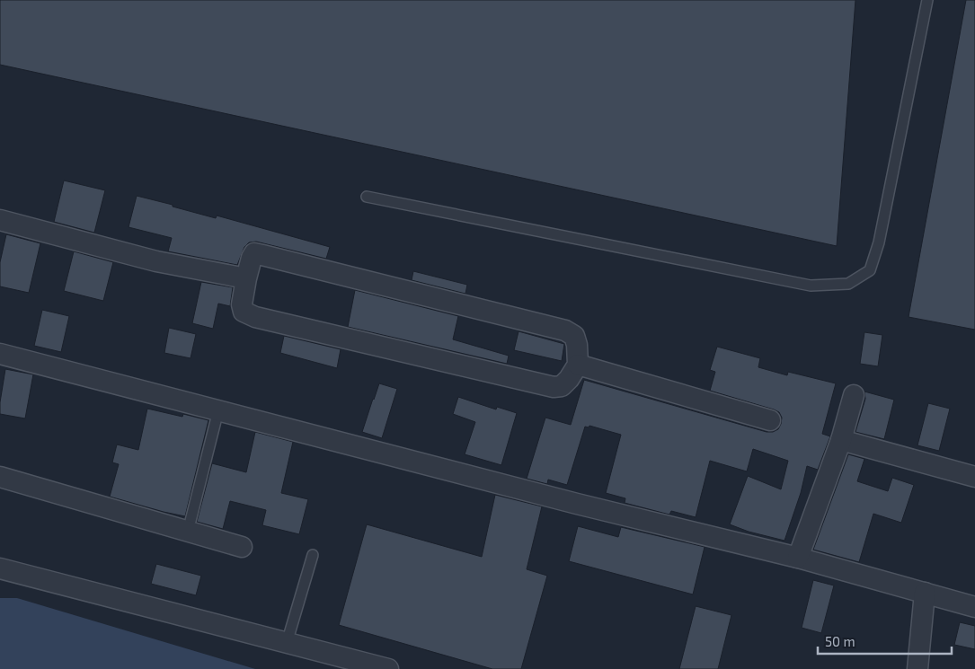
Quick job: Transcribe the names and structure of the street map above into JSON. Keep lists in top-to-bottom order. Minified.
{"scale_bar":"50 m"}
